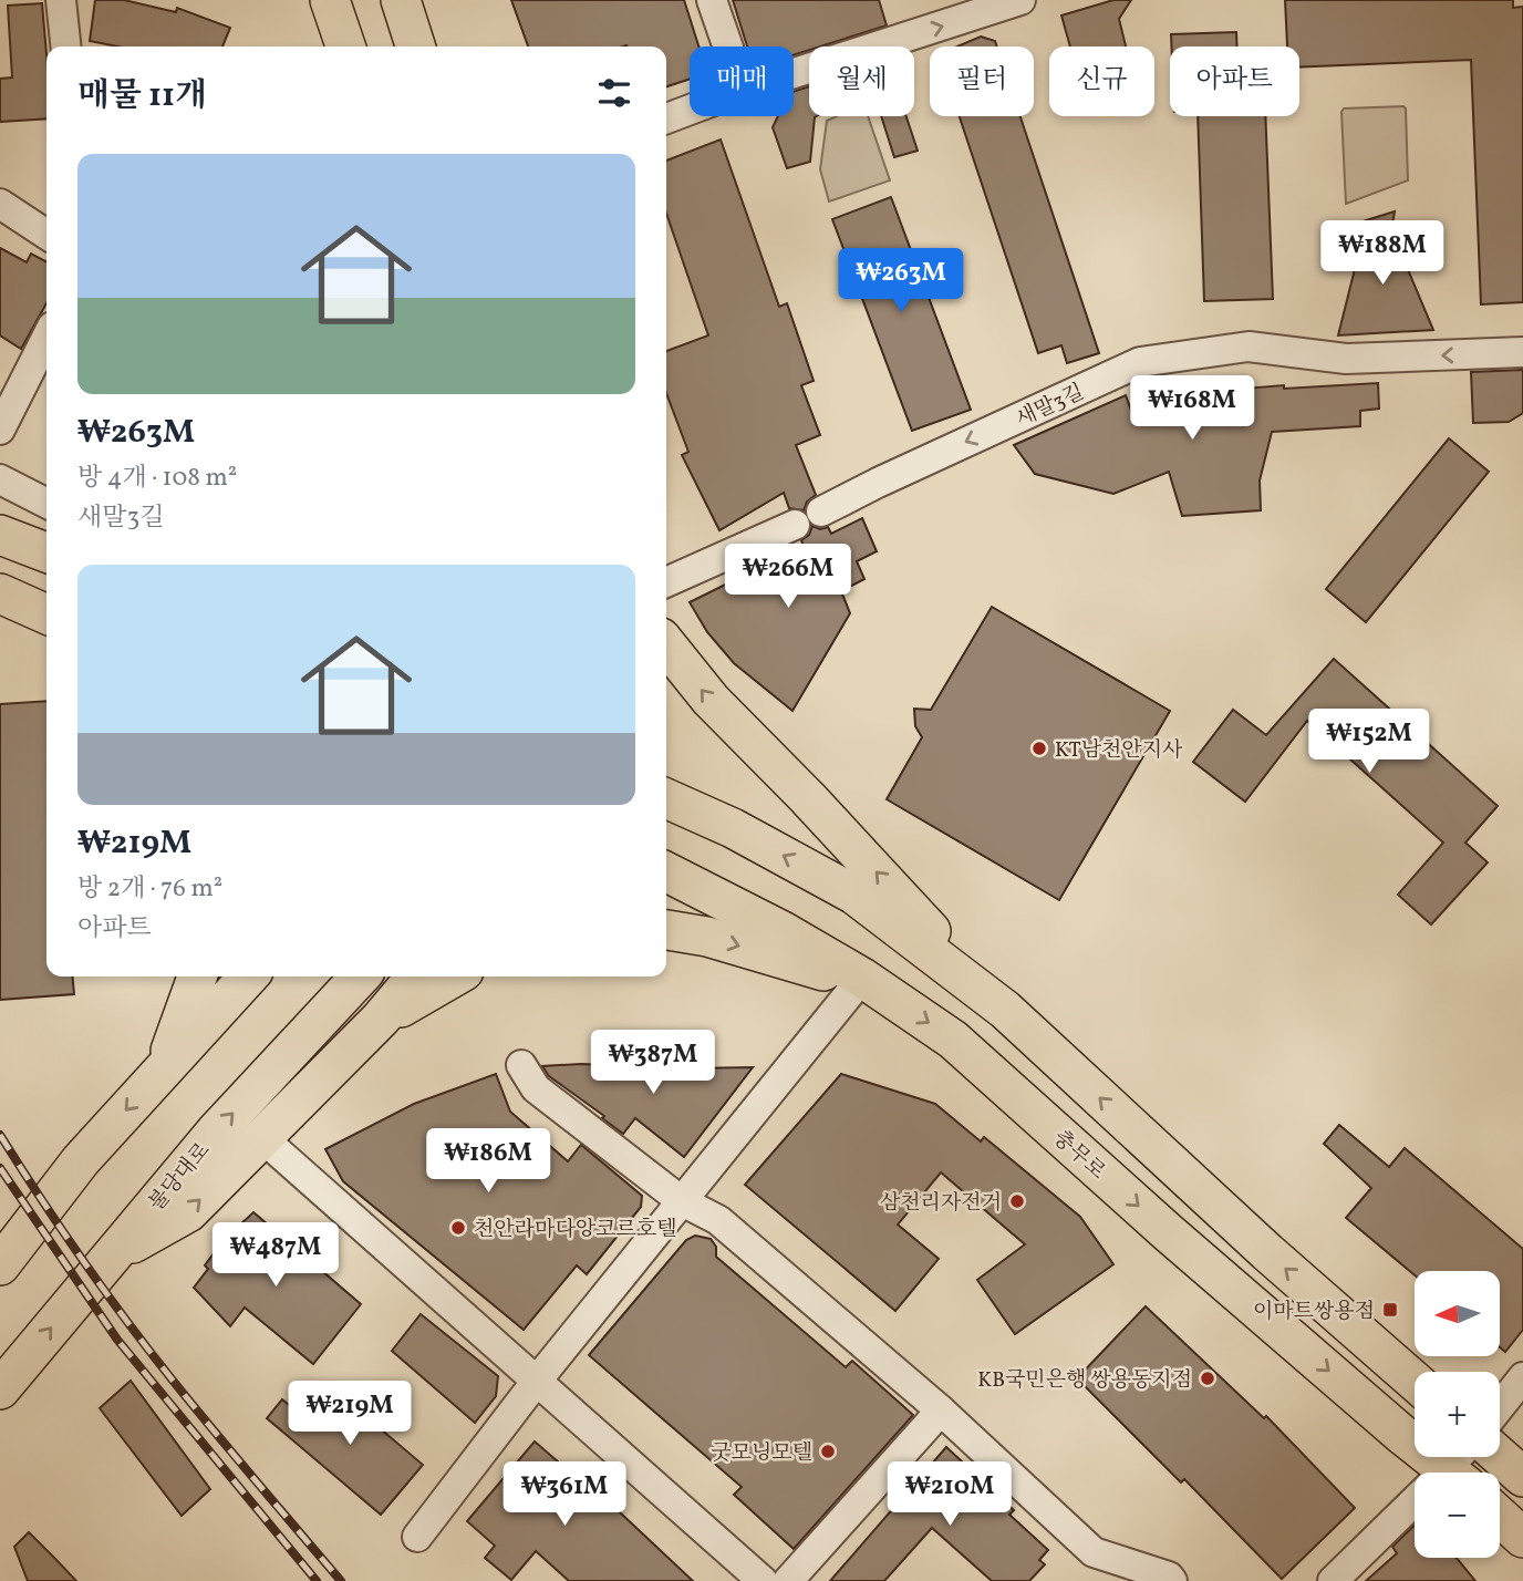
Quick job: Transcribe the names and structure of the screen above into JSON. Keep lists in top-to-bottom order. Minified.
{"streets":{"main road":["충무로","불당대로"],"street":["새말3길"]},"one_way":["새말3길"],"places":{"other":["KT남천안지사","삼천리자전거","천안라마다앙코르호텔","KB국민은행 쌍용동지점","굿모닝모텔"],"transit":["이마트쌍용점"]},"north":"left","page":{"chip":["매매","월세","필터","신규","아파트"],"heading":"매물 11개","list":[{"name":"₩263M","note":"방 4개 · 108 m² · 새말3길"},{"name":"₩219M","note":"방 2개 · 76 m² · 아파트"}],"price":["₩188M","₩263M","₩168M","₩266M","₩152M","₩387M","₩186M","₩487M","₩219M","₩361M","₩210M"],"map_buttons":["+","−"]}}
